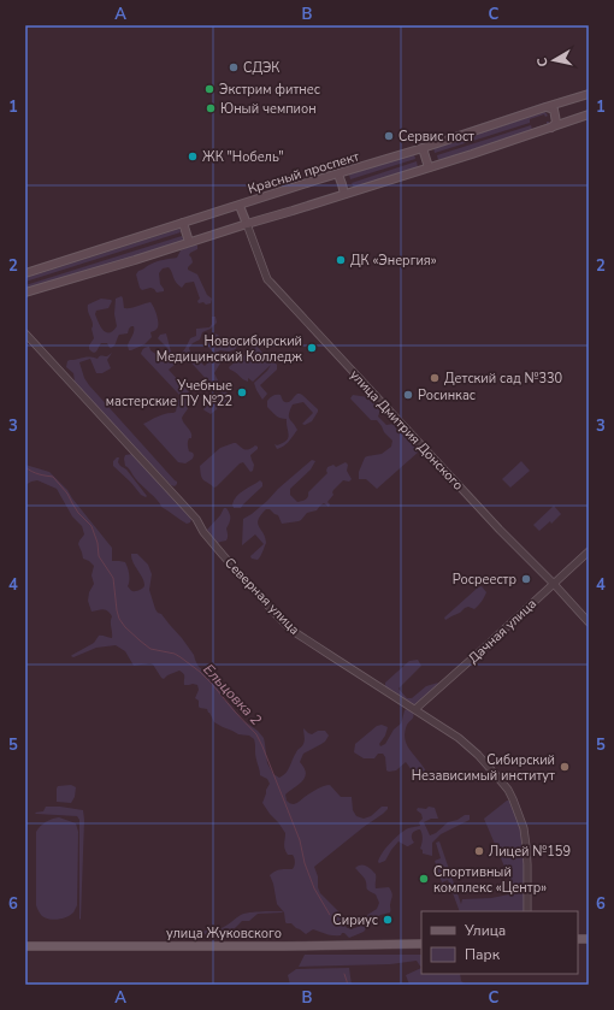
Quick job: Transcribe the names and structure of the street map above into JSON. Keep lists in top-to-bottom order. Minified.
{"streets":{"main road":["Красный проспект","улица Жуковского"],"street":["улица Дмитрия Донского","Северная улица","Дачная улица"]},"crossings":[["улица Дмитрия Донского","Дачная улица"],["Северная улица","Дачная улица"]],"water":["Ельцовка 2"],"places":["СДЭК","Экстрим фитнес","Юный чемпион","Сервис пост","ЖК \"Нобель\"","ДК «Энергия»","Новосибирский Медицинский Колледж","Детский сад №330","Учебные мастерские ПУ №22","Росинкас","Росреестр","Сибирский Независимый институт","Лицей №159","Спортивный комплекс «Центр»","Сириус"],"legend":["Улица","Парк"],"north":"left","grid":{"columns":["A","B","C"],"rows":["1","2","3","4","5","6"]}}
